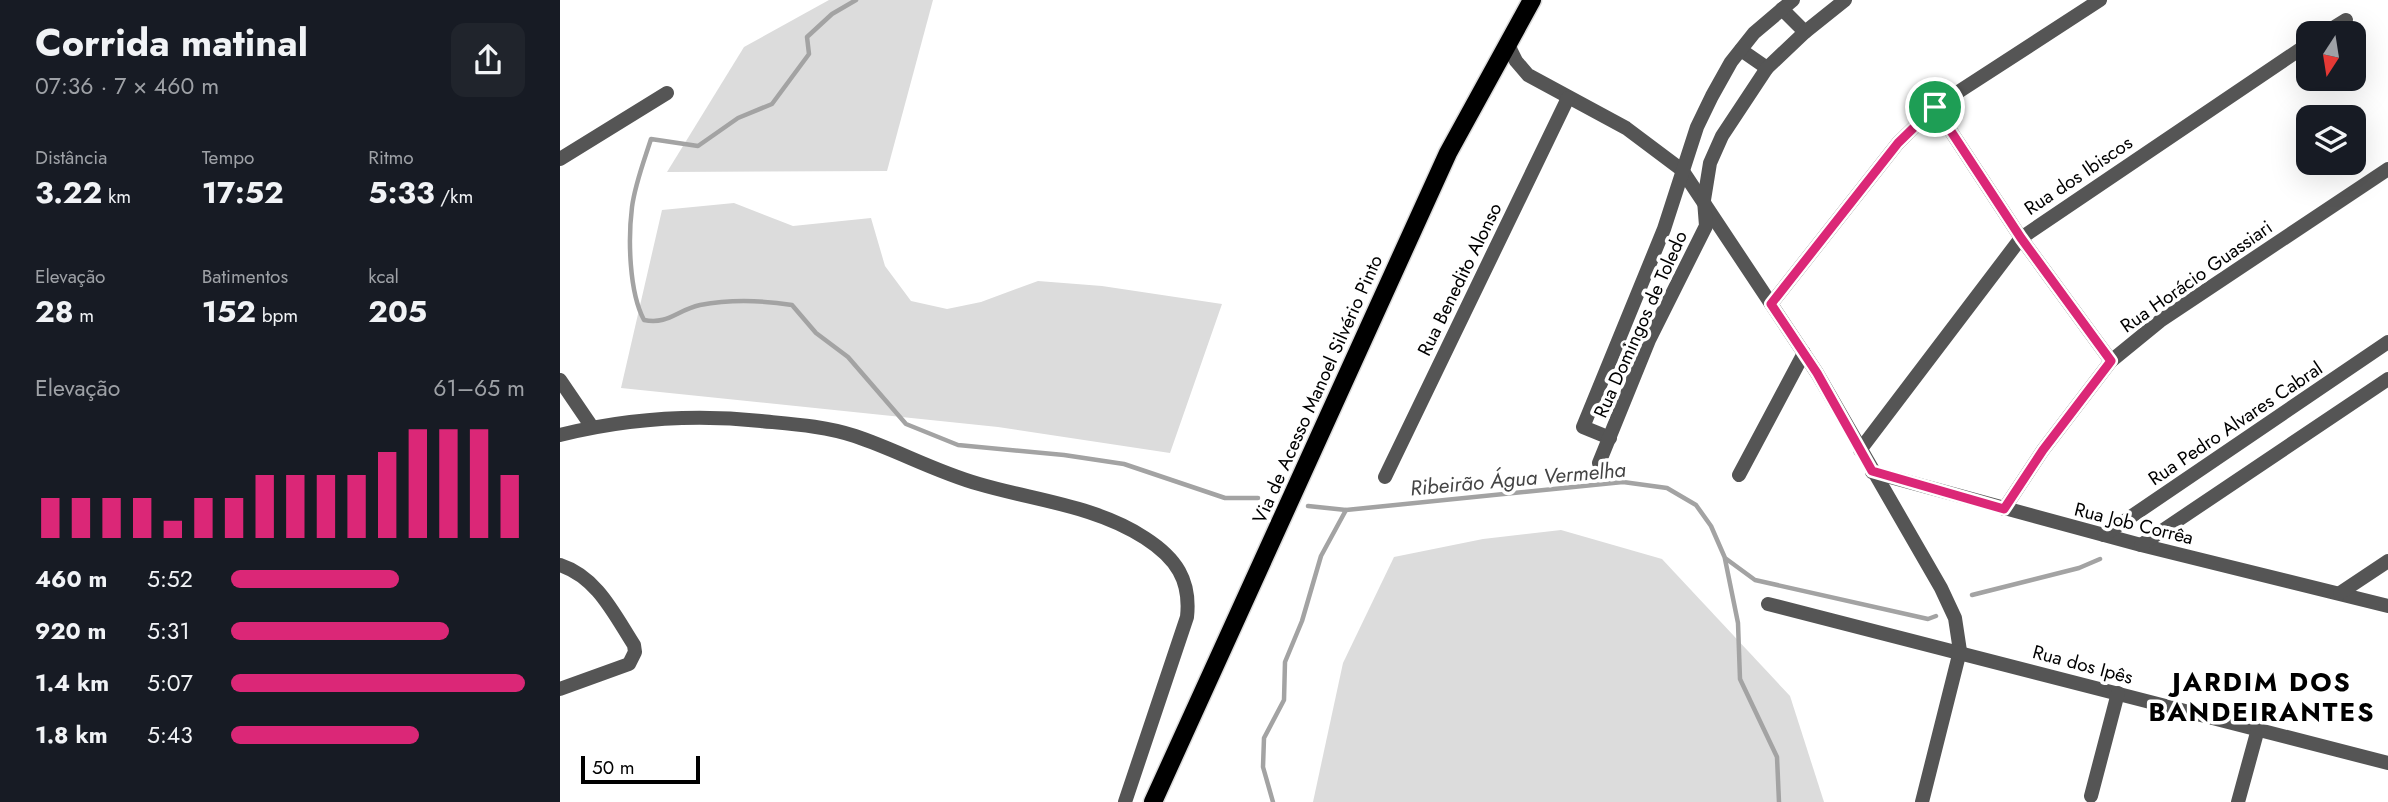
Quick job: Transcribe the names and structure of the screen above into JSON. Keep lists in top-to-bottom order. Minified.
{"streets":{"main road":["Via de Acesso Manoel Silvério Pinto"],"street":["Rua dos Ibiscos","Rua Horácio Guassiari","Rua Benedito Alonso","Rua Domingos de Toledo","Rua Pedro Alvares Cabral","Rua Job Corrêa","Rua dos Ipês"]},"crossings":[["Rua Horácio Guassiari","Rua Job Corrêa"],["Rua Pedro Alvares Cabral","Rua Job Corrêa"]],"districts":["JARDIM DOS BANDEIRANTES"],"water":["Ribeirão Água Vermelha"],"scale_bar":"50 m","north":"bottom","page":{"heading":["Corrida matinal","07:36 · 7 × 460 m"],"stats":[["Distância","3.22 km"],["Tempo","17:52"],["Ritmo","5:33 /km"],["Elevação","28 m"],["Batimentos","152 bpm"],["kcal","205"]],"chart":["Elevação","61–65 m"],"list":[{"name":"460 m","note":"5:52"},{"name":"920 m","note":"5:31"},{"name":"1.4 km","note":"5:07"},{"name":"1.8 km","note":"5:43"}],"scale":"50 m"}}
